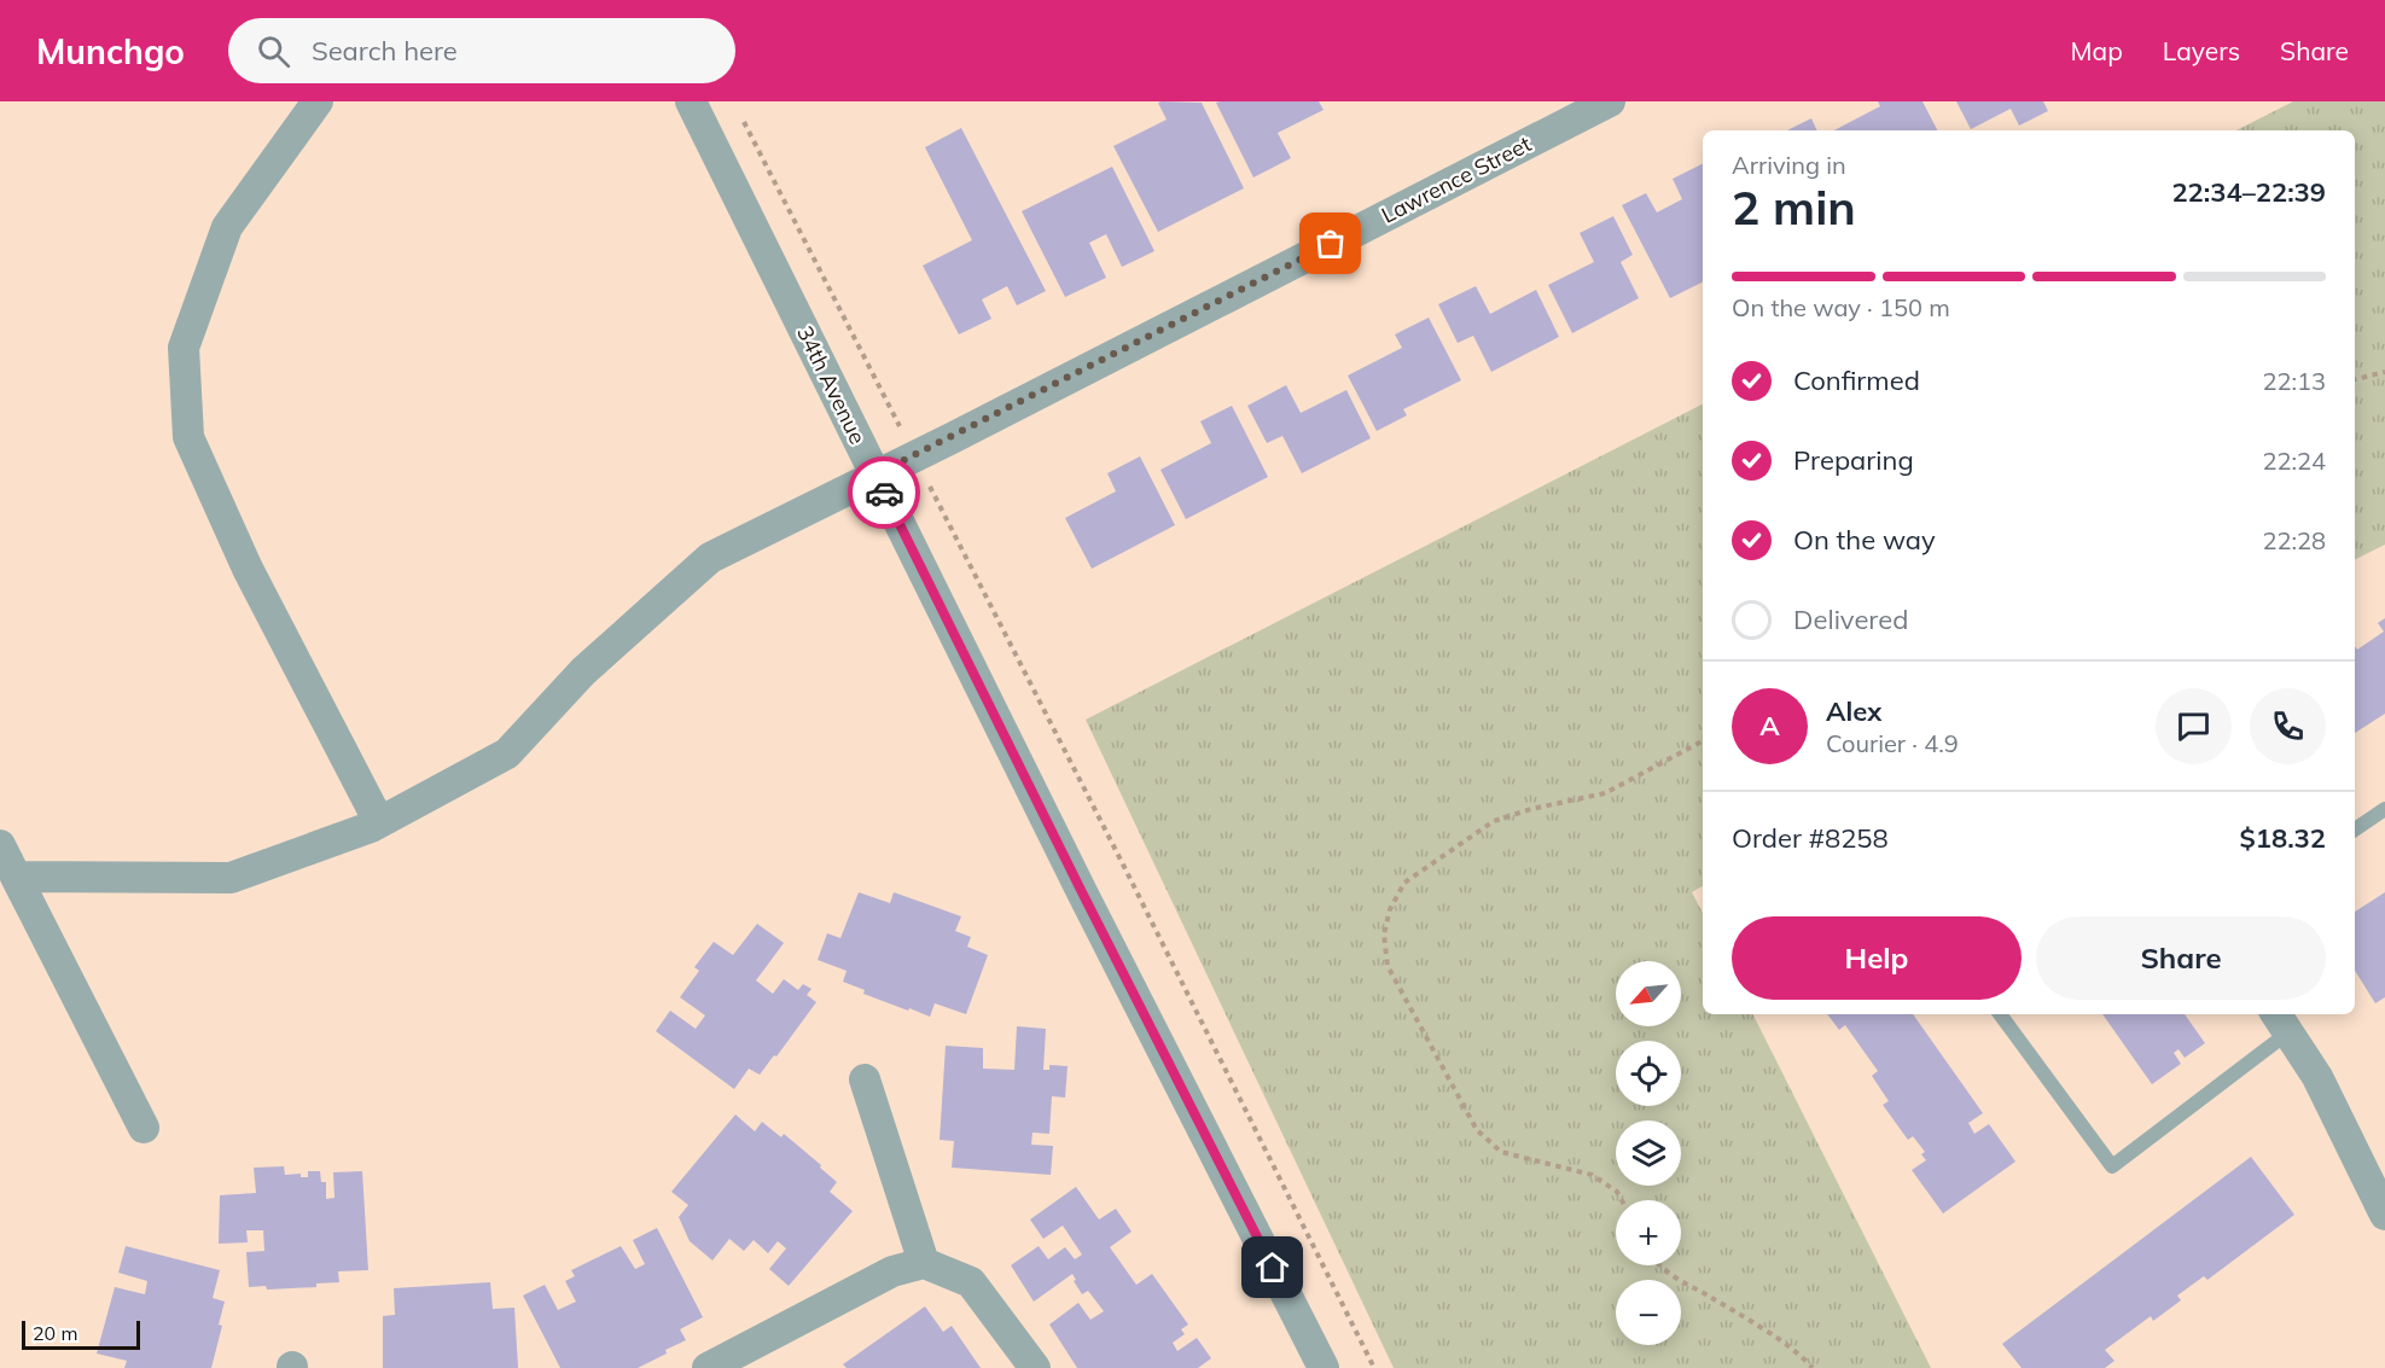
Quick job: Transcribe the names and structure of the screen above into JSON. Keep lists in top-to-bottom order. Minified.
{"streets":{"street":["Lawrence Street","34th Avenue"]},"crossings":[["Lawrence Street","34th Avenue"]],"scale_bar":"20 m","north":"bottom left","page":{"header":"Munchgo","search":"Search here","nav":["Map","Layers","Share"],"heading":["2 min","Arriving in","22:34–22:39"],"panel":["Alex","Courier · 4.9","Order #8258","$18.32"],"bar":"On the way · 150 m","list":[["Confirmed","22:13"],["Preparing","22:24"],["On the way","22:28"],"Delivered"],"round":"A","buttons":["Help","Share"],"map_buttons":["+","−"],"scale":"20 m"}}
